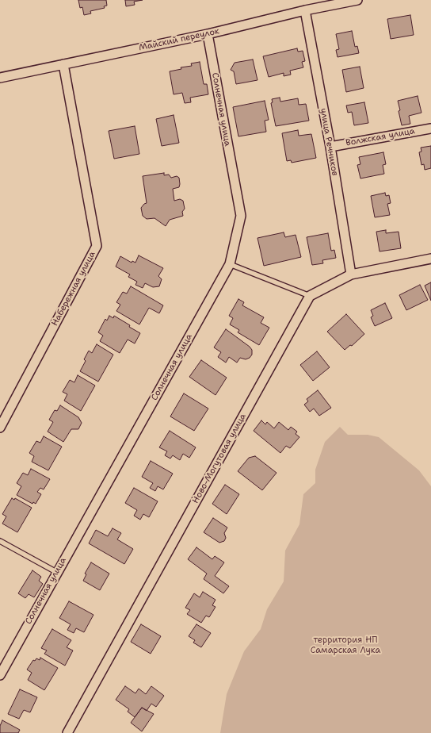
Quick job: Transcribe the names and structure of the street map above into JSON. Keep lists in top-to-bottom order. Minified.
{"streets":{"street":["Майский переулок","Солнечная улица","Волжская улица","улица Речников","Набережная улица","Ново-Могутовая улица"]},"crossings":[["Майский переулок","Солнечная улица"],["Майский переулок","улица Речников"],["Майский переулок","Набережная улица"],["Волжская улица","улица Речников"]],"parks":["территория НП Самарская Лука"]}
